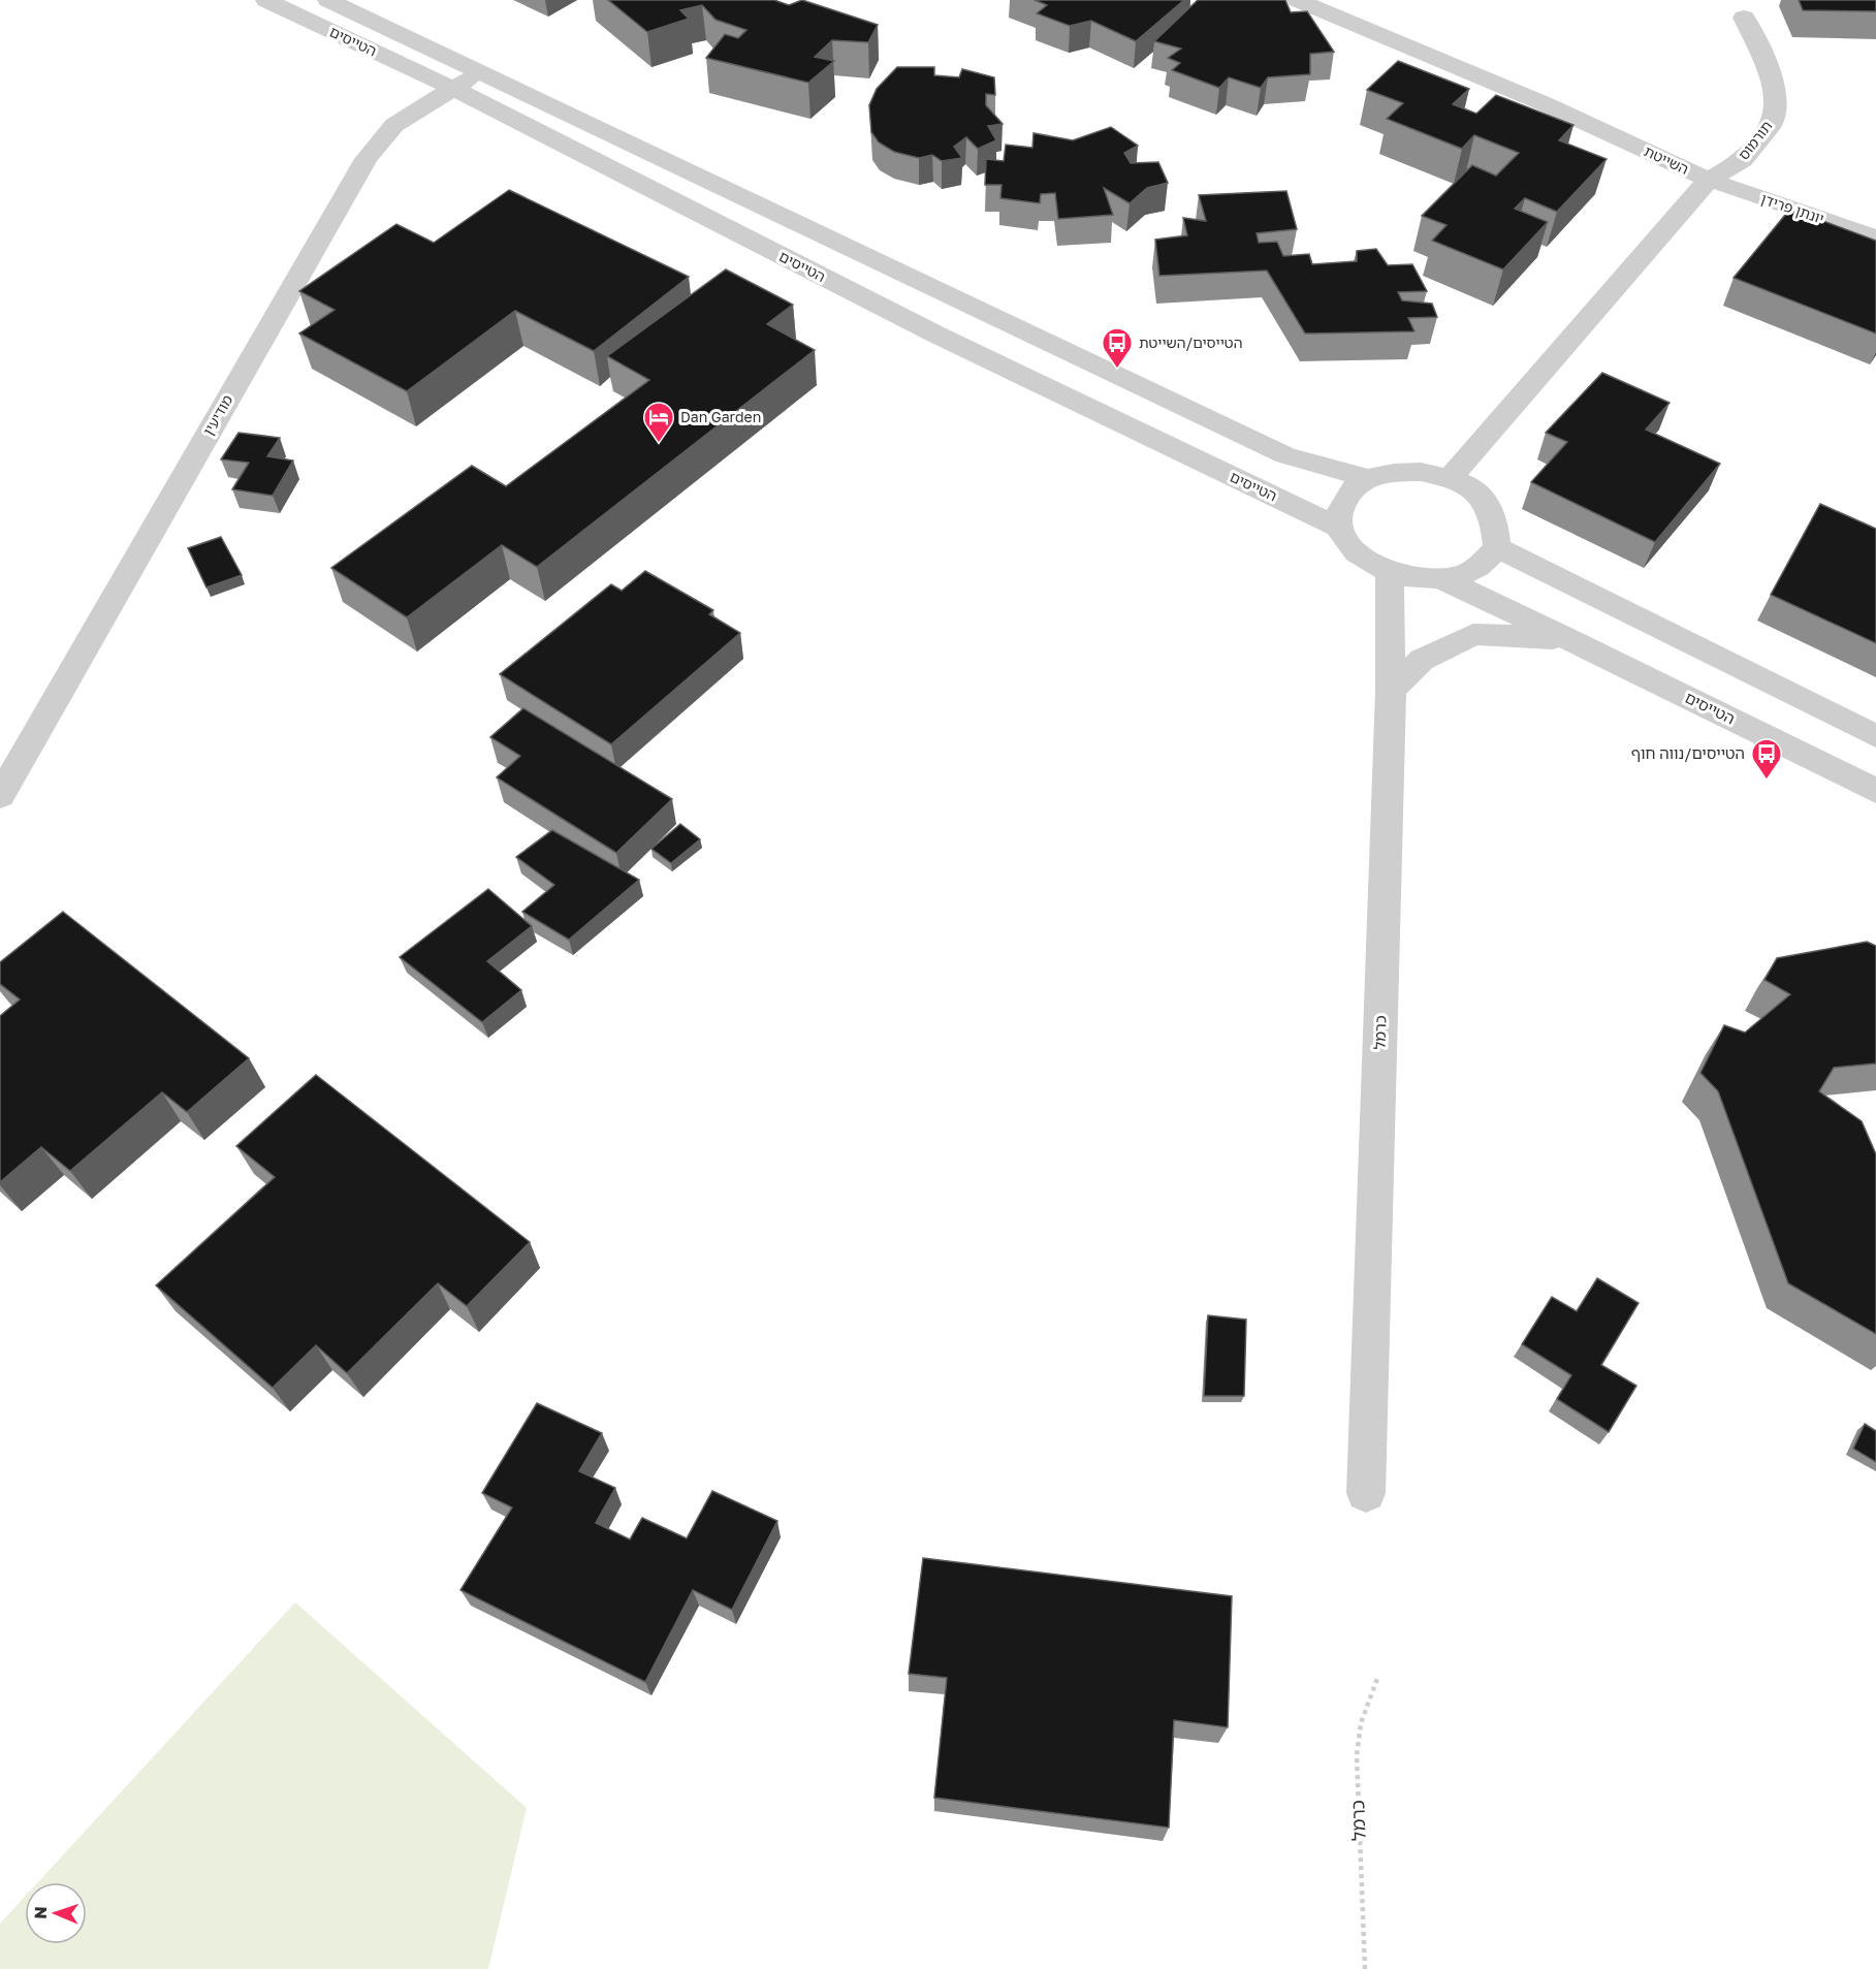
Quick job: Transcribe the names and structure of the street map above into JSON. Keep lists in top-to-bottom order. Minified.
{"streets":{"street":["הטייסים","תורמוס","השייטת","יונתן פרידן","מודיעין","כרמל"]},"crossings":[["הטייסים","השייטת"],["הטייסים","מודיעין"],["הטייסים","כרמל"],["תורמוס","השייטת"],["תורמוס","יונתן פרידן"],["השייטת","יונתן פרידן"],["השייטת","כרמל"]],"places":{"bus stop":["הטייסים/השייטת","הטייסים/נווה חוף"],"hotel":["Dan Garden"]},"north":"left"}
